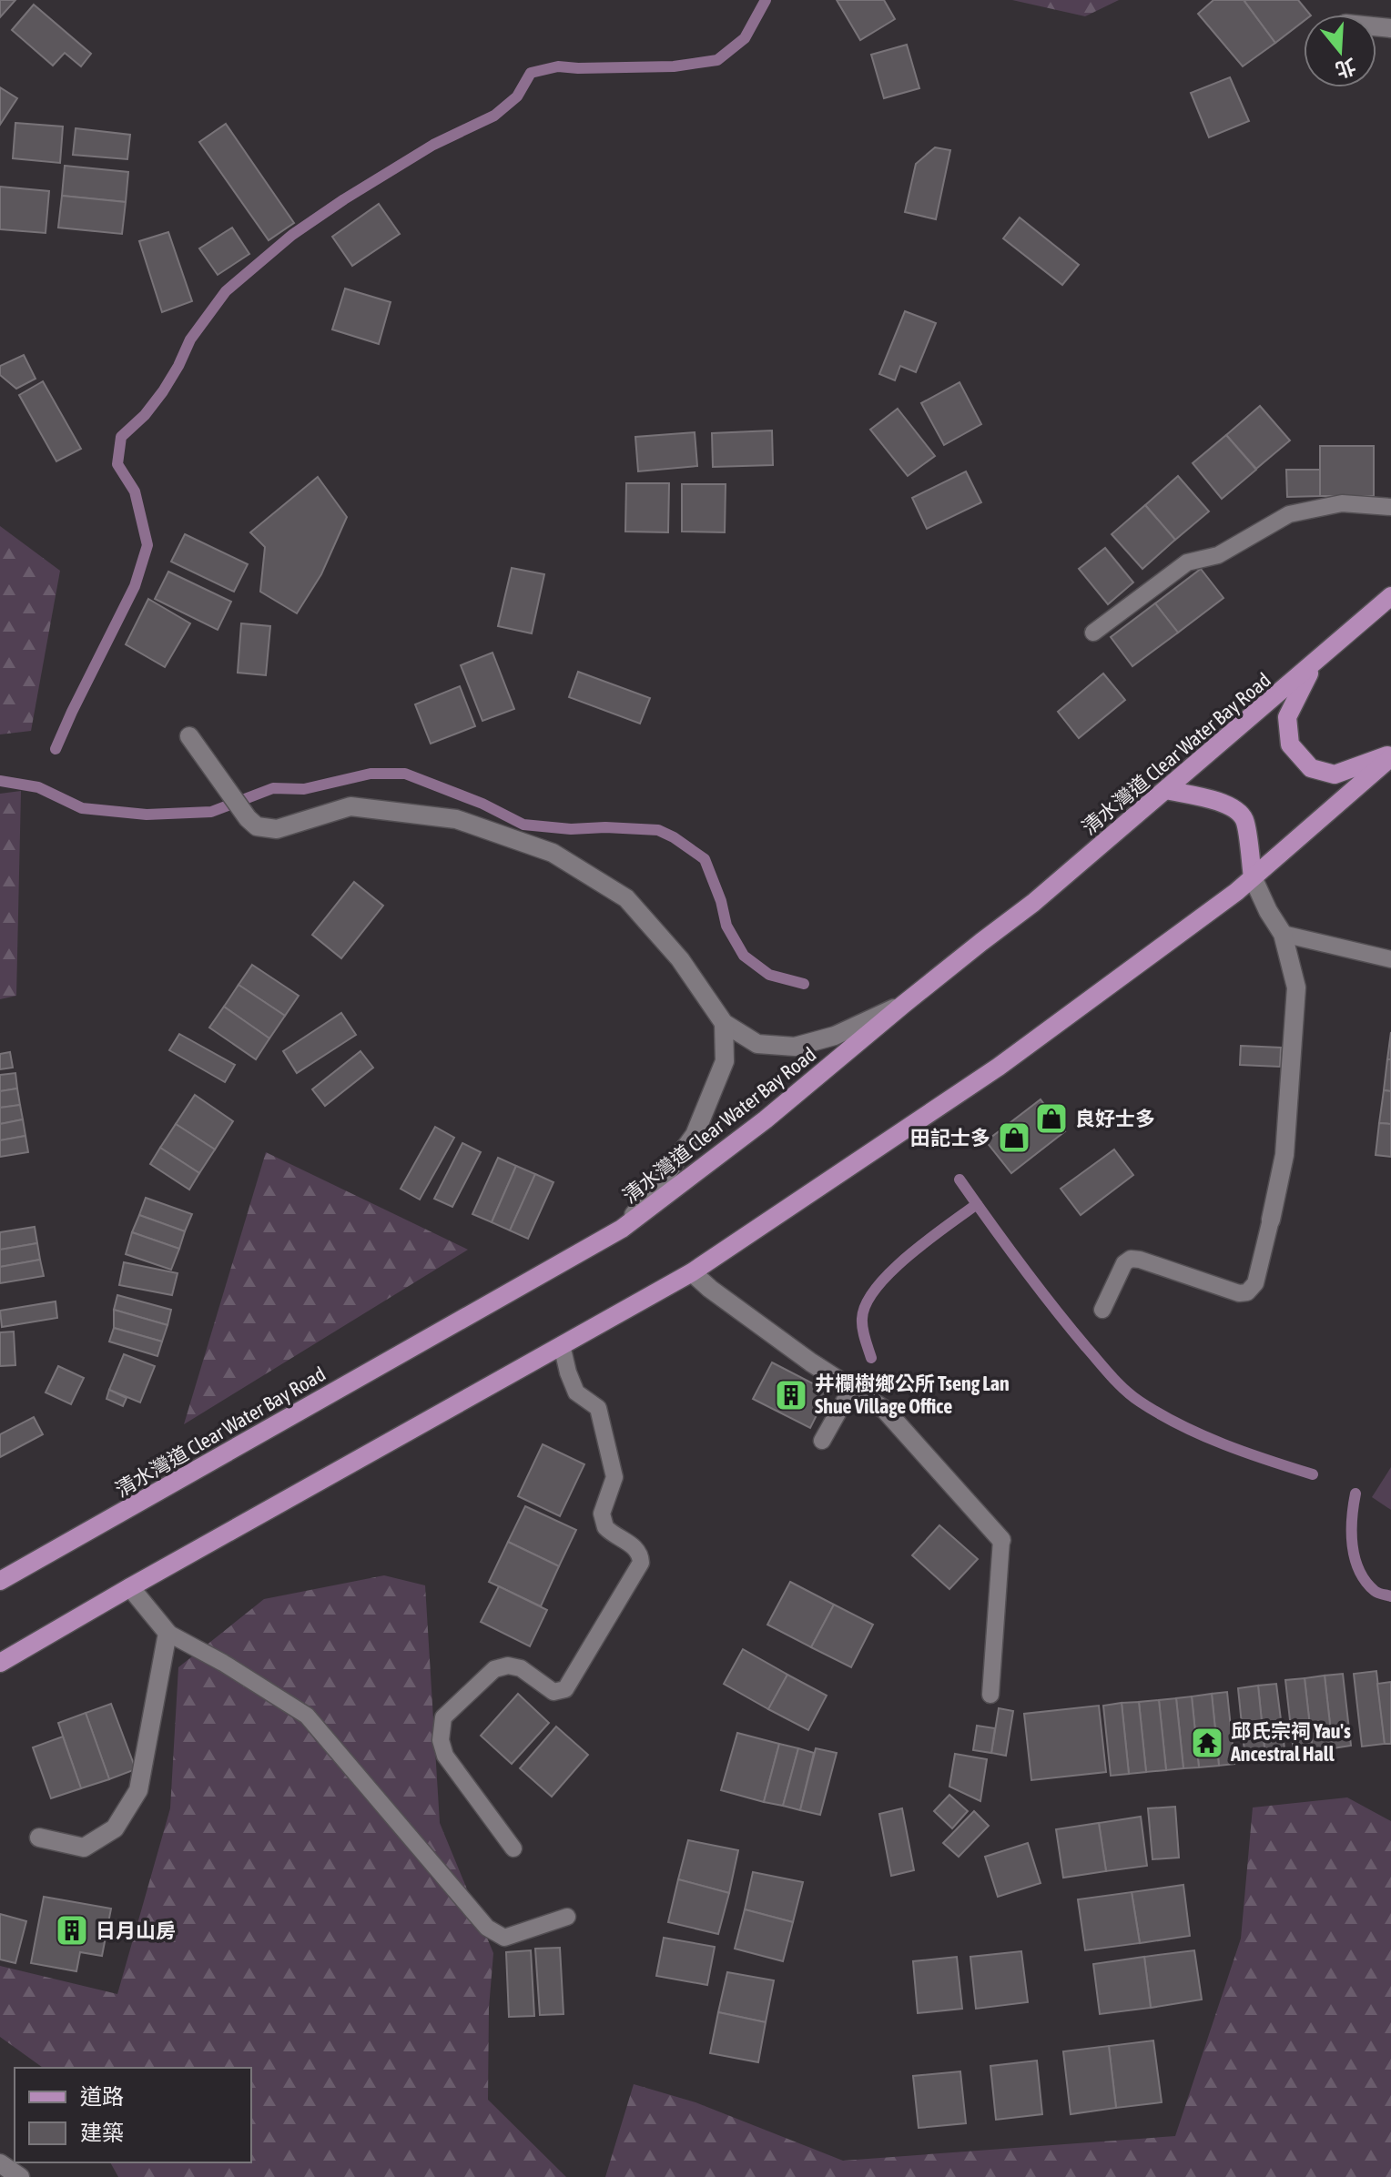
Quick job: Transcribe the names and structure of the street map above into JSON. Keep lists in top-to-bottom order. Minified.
{"streets":{"main road":["清水灣道 Clear Water Bay Road"]},"places":{"shop":["良好士多","田記士多"],"building":["井欄樹鄉公所 Tseng Lan Shue Village Office","日月山房"],"temple":["邱氏宗祠 Yau's Ancestral Hall"]},"legend":["道路","建築"],"north":"bottom"}
